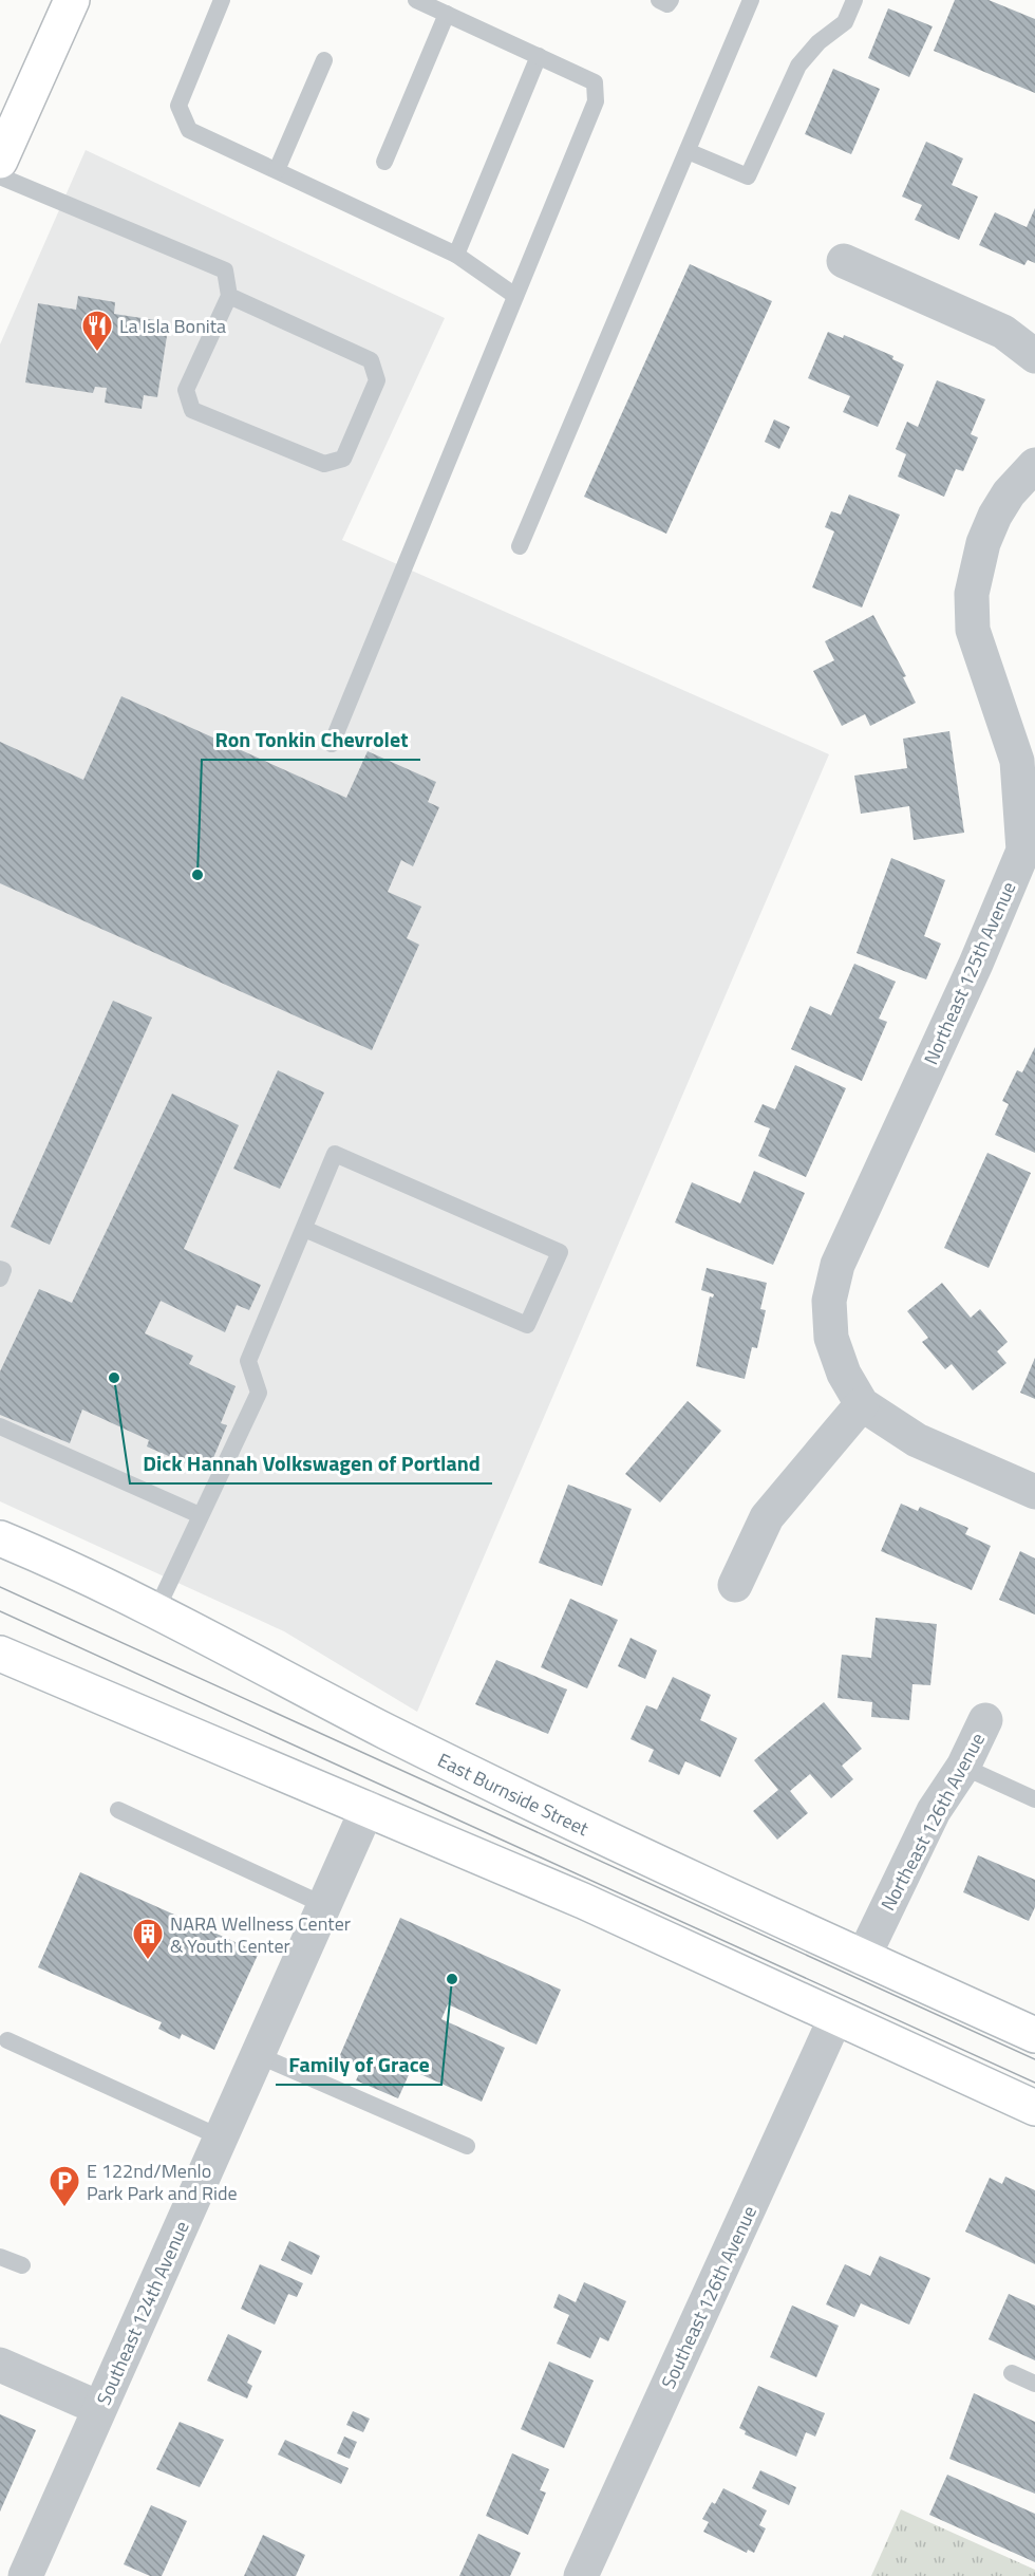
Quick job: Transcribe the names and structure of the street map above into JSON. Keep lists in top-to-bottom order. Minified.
{"streets":{"street":["Northeast 125th Avenue","East Burnside Street","Northeast 126th Avenue","Southeast 126th Avenue","Southeast 124th Avenue"]},"crossings":[["East Burnside Street","Northeast 126th Avenue"]],"places":{"restaurant":["La Isla Bonita"],"other":["Ron Tonkin Chevrolet","Dick Hannah Volkswagen of Portland","Family of Grace"],"building":["NARA Wellness Center & Youth Center"],"parking":["E 122nd/Menlo Park Park and Ride"]}}
